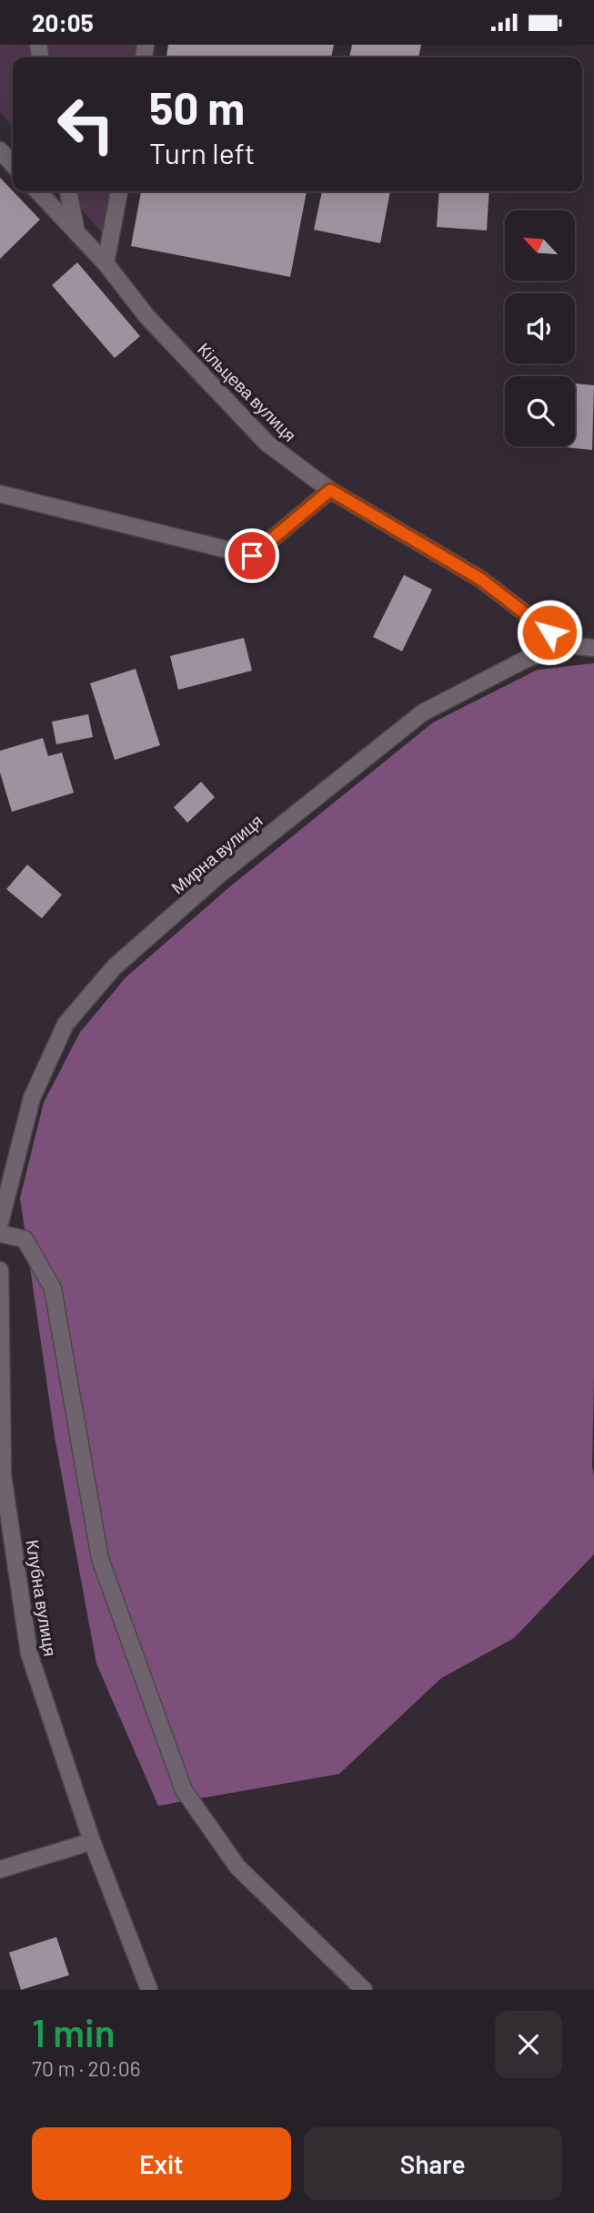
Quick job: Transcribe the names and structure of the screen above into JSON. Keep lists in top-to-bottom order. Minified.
{"streets":{"street":["Кільцева вулиця","Мирна вулиця","Клубна вулиця"]},"crossings":[["Кільцева вулиця","Мирна вулиця"]],"north":"top left","page":{"status":"20:05","turn":["50 m","Turn left"],"heading":["1 min","70 m · 20:06"],"buttons":["Exit","Share"]}}
